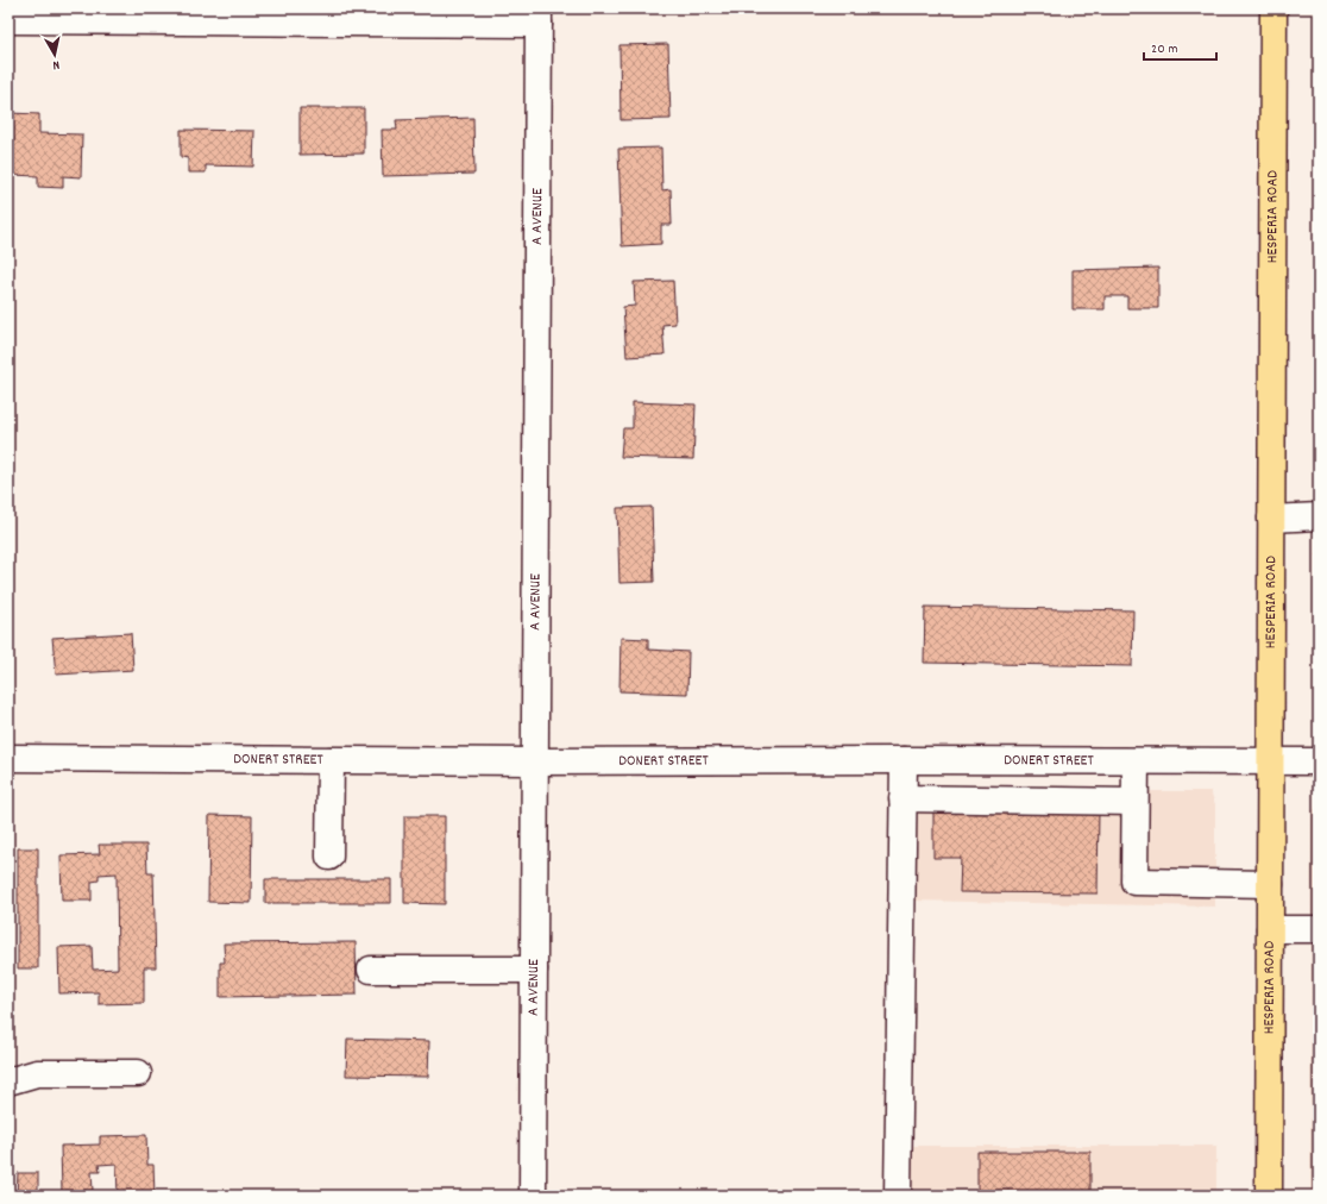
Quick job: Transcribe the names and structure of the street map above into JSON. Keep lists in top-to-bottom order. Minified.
{"streets":{"main road":["HESPERIA ROAD"],"street":["A AVENUE","DONERT STREET"]},"crossings":[["A AVENUE","DONERT STREET"],["HESPERIA ROAD","DONERT STREET"]],"scale_bar":"20 m","north":"bottom"}
